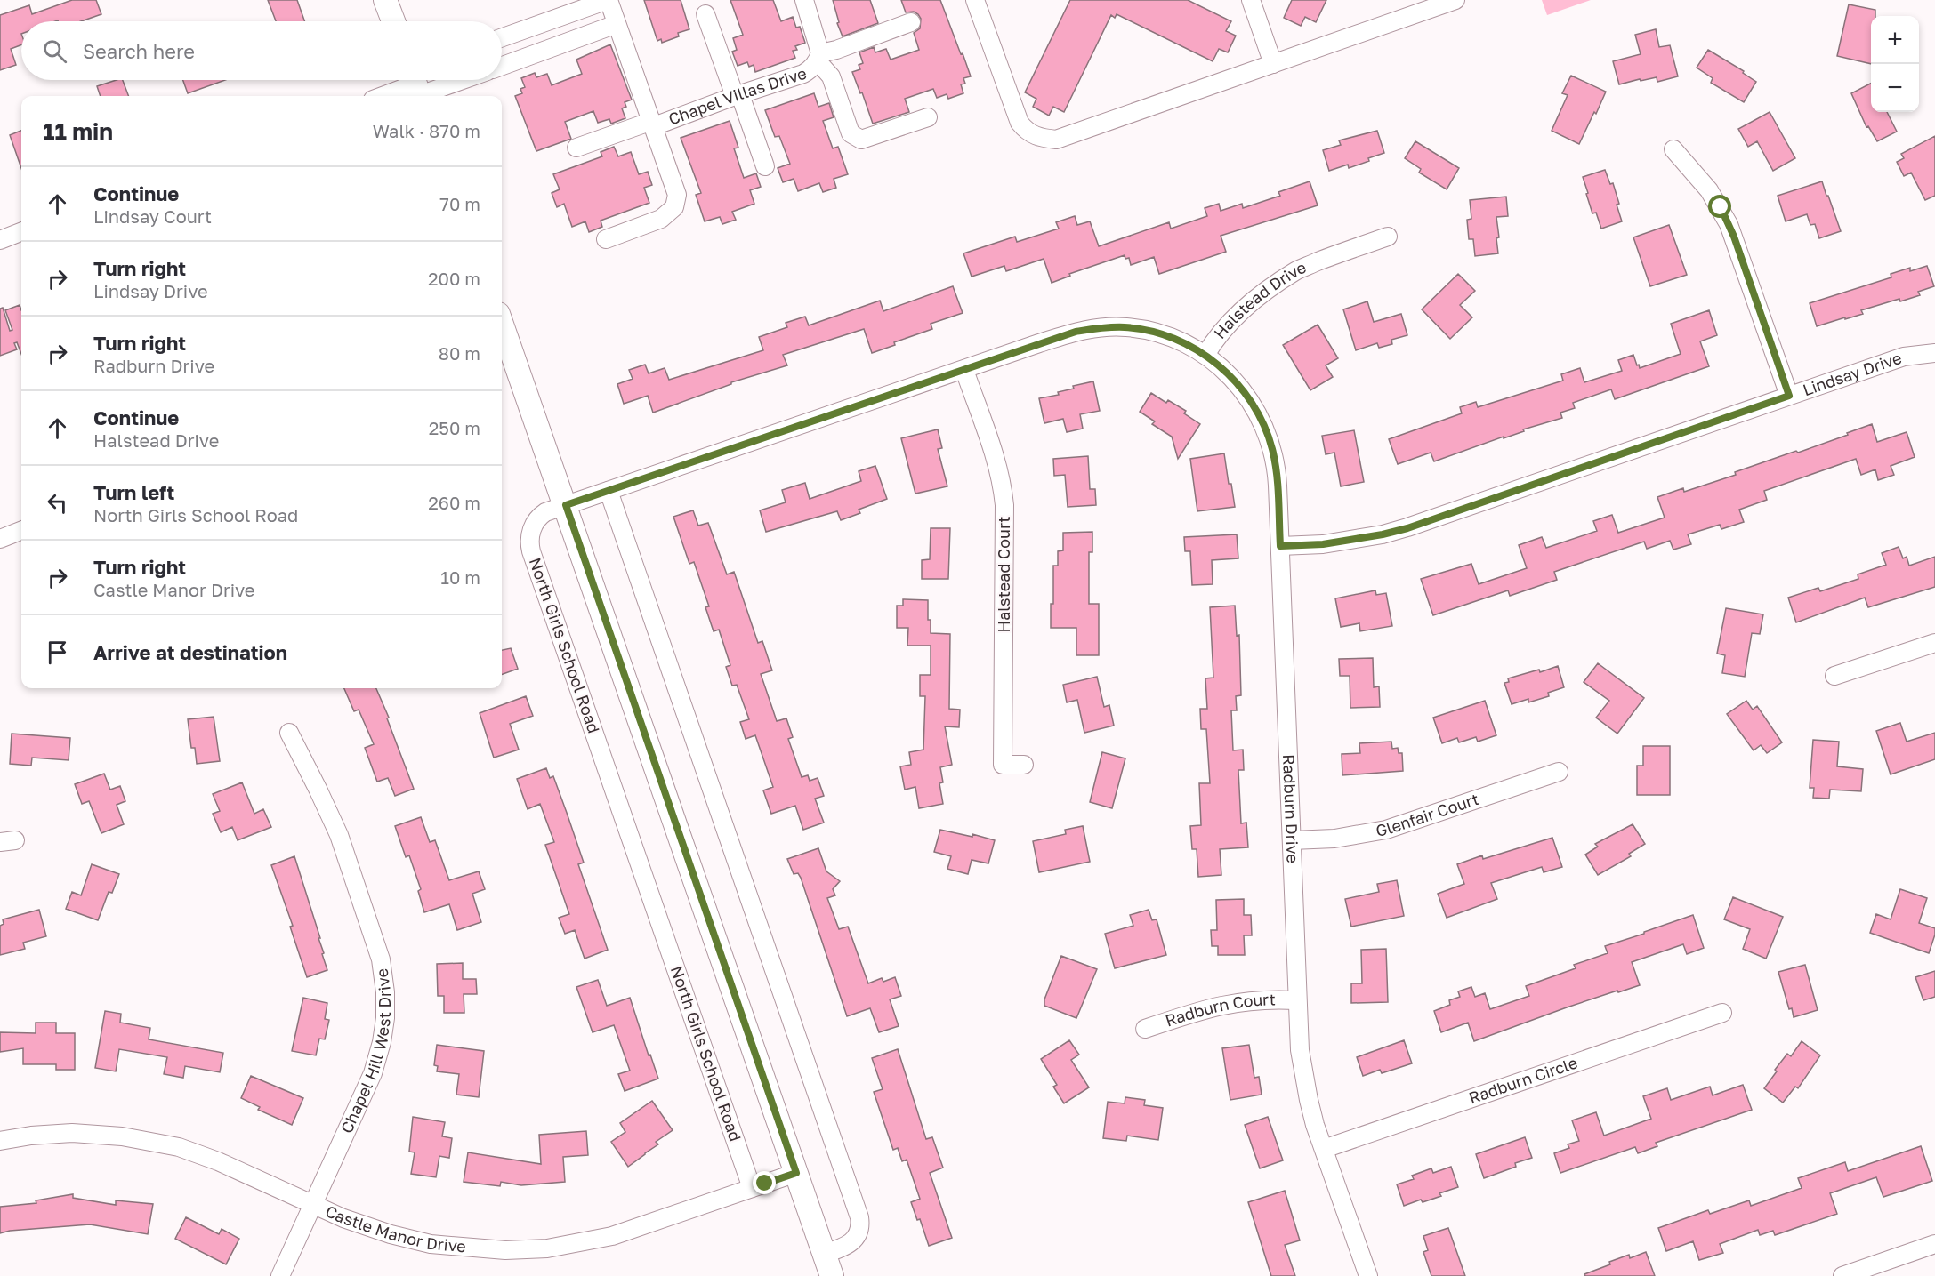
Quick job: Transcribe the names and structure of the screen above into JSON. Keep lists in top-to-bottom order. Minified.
{"streets":{"street":["Chapel Villas Drive","Halstead Drive","Lindsay Drive","Halstead Court","North Girls School Road","Radburn Drive","Glenfair Court","Radburn Court","Chapel Hill West Drive","Radburn Circle","Castle Manor Drive"]},"crossings":[["Halstead Drive","Halstead Court"],["Halstead Drive","North Girls School Road"],["Halstead Drive","Radburn Drive"],["Lindsay Drive","Radburn Drive"],["North Girls School Road","Castle Manor Drive"],["Radburn Drive","Glenfair Court"],["Radburn Drive","Radburn Court"],["Radburn Drive","Radburn Circle"],["Chapel Hill West Drive","Castle Manor Drive"]],"page":{"map_buttons":["+","−"],"search":"Search here","heading":["11 min","Walk · 870 m"],"list":[["Continue","Lindsay Court","70 m"],["Turn right","Lindsay Drive","200 m"],["Turn right","Radburn Drive","80 m"],["Continue","Halstead Drive","250 m"],["Turn left","North Girls School Road","260 m"],["Turn right","Castle Manor Drive","10 m"],"Arrive at destination"]}}
